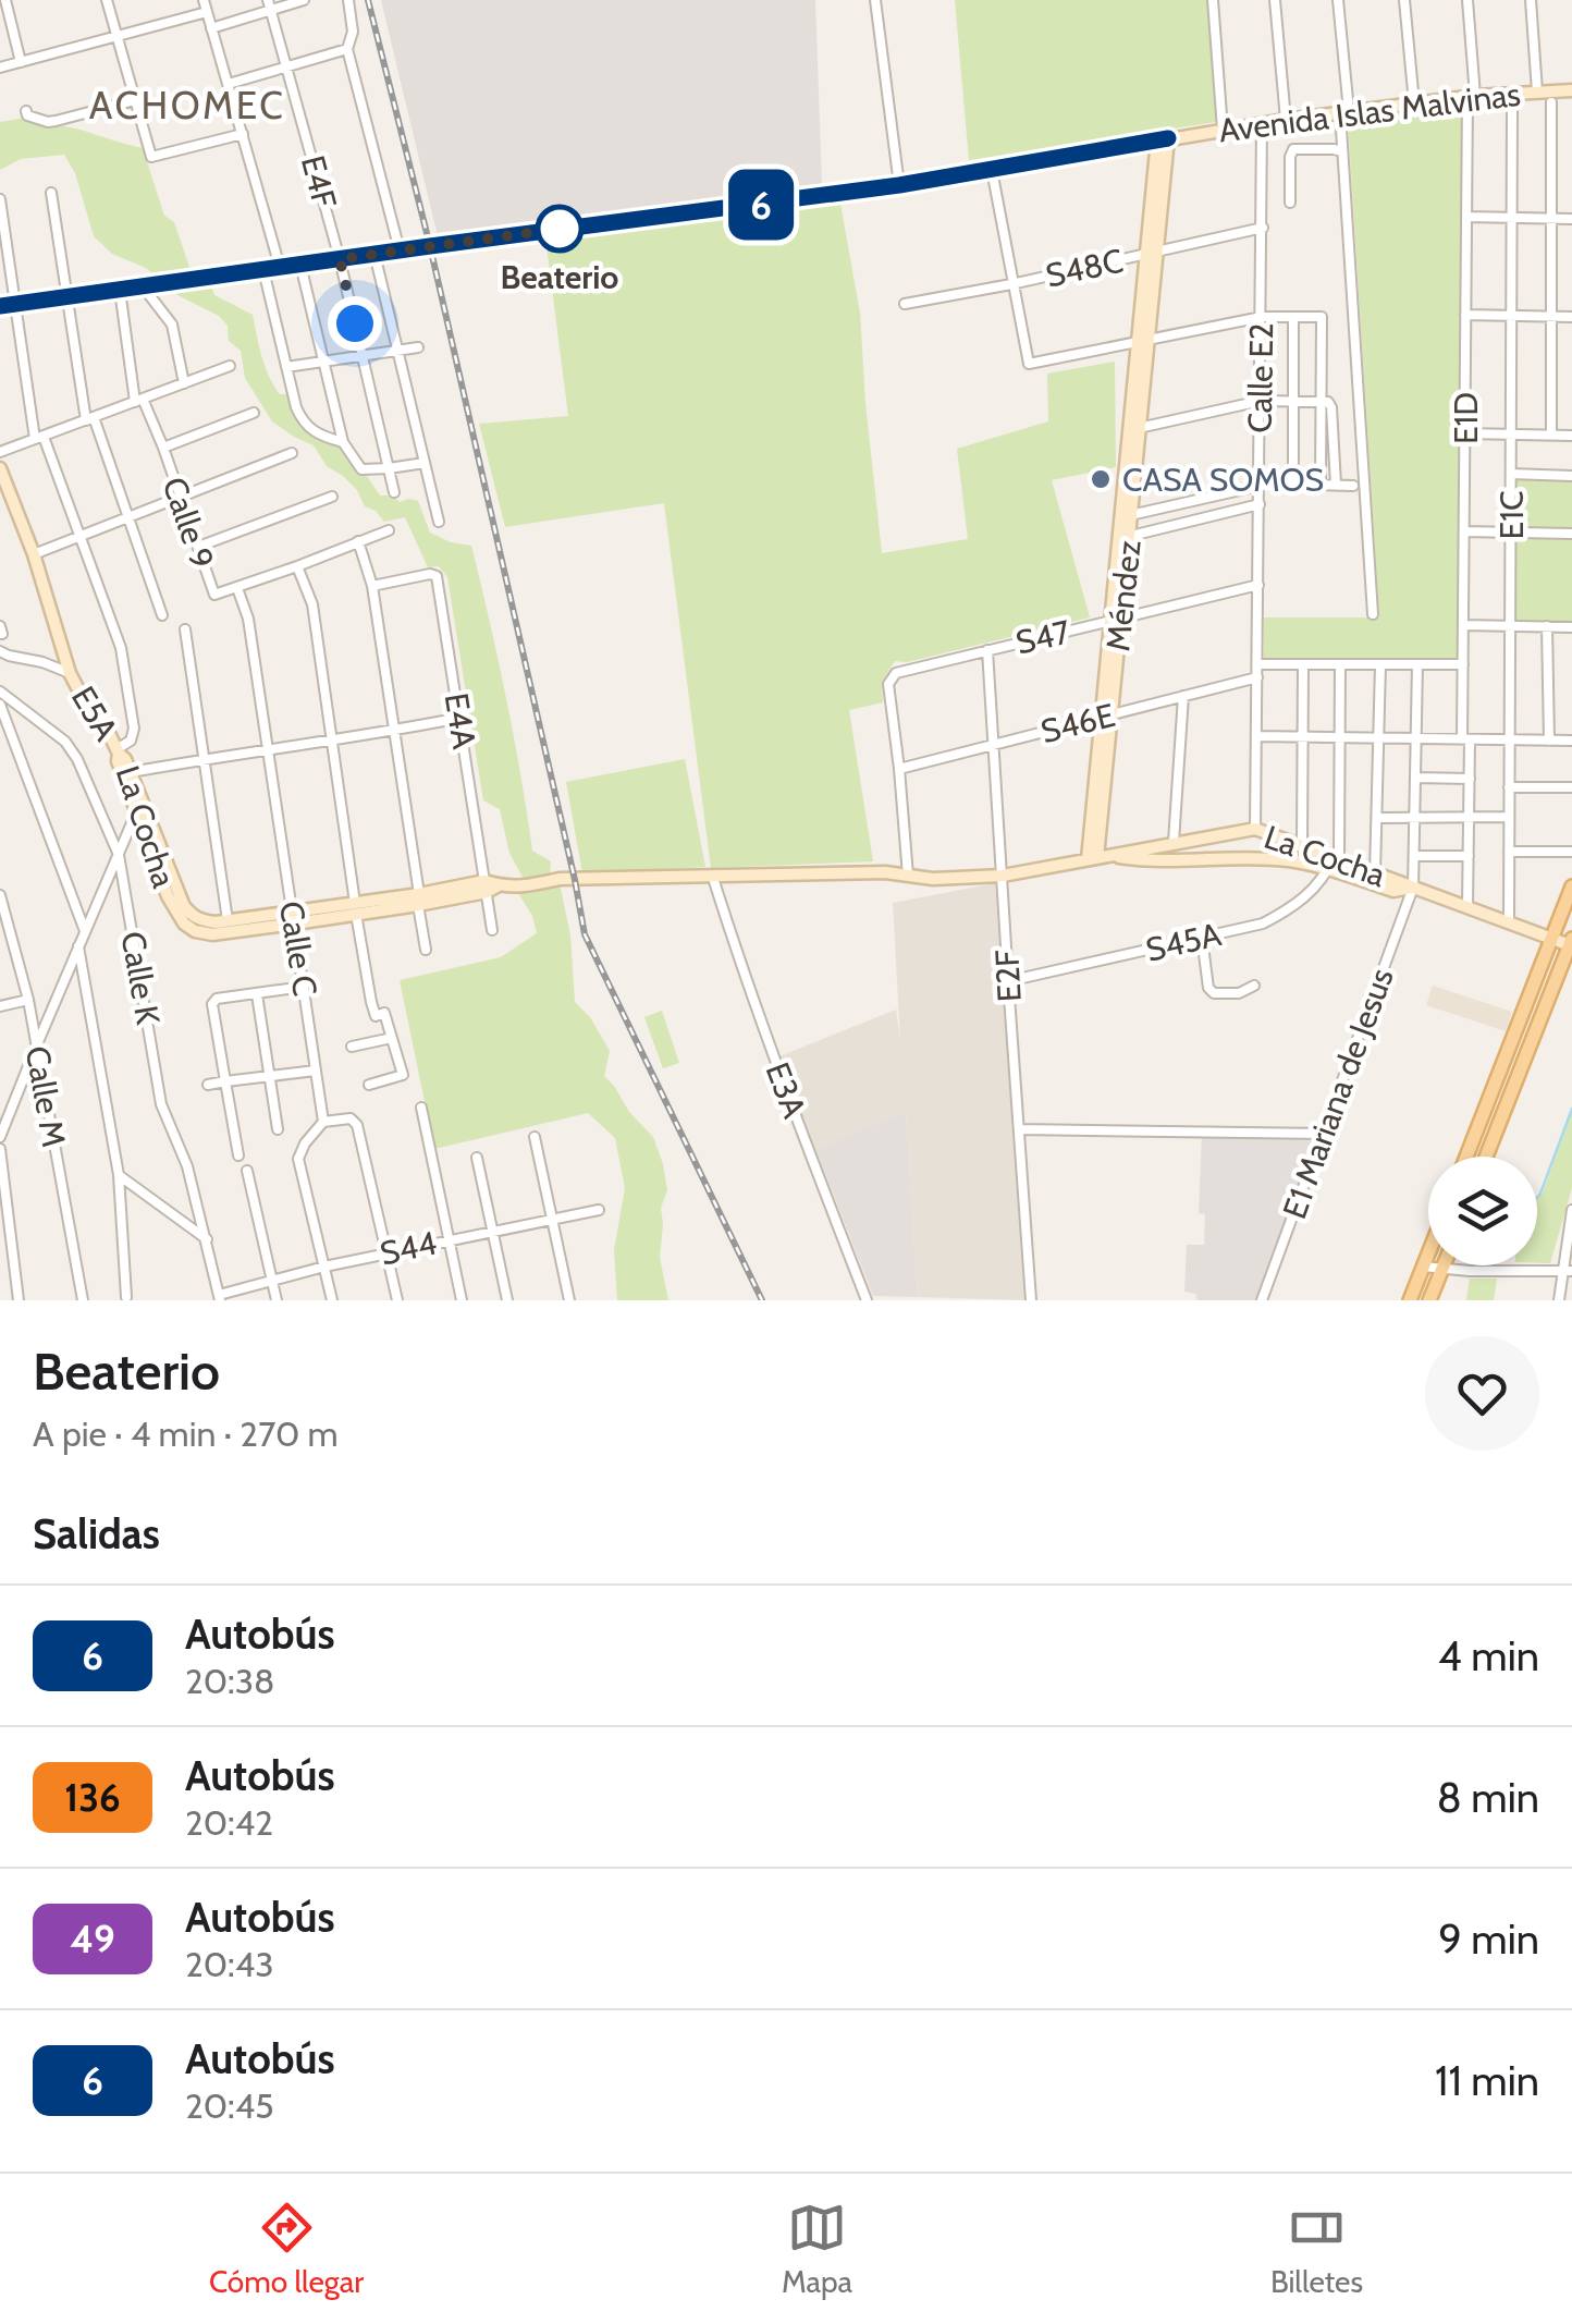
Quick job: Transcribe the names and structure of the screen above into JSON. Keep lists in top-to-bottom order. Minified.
{"streets":{"street":["Avenida Islas Malvinas","E4F","S48C","Calle E2","E1D","E1C","Calle 9","Méndez","S47","E5A","E4A","S46E","La Cocha","S45A","Calle C","E2F","Calle K","E3A","E1 Mariana de Jesus","Calle M","S44"]},"crossings":[["Avenida Islas Malvinas","E4F"],["Avenida Islas Malvinas","Calle E2"],["Avenida Islas Malvinas","E1D"],["Avenida Islas Malvinas","Calle 9"],["Avenida Islas Malvinas","Méndez"],["S48C","Calle E2"],["S48C","Méndez"],["Calle E2","S47"],["Calle E2","S46E"],["Calle E2","La Cocha"],["E1D","La Cocha"],["E1C","La Cocha"],["Calle 9","Calle C"],["Méndez","S47"],["Méndez","S46E"],["Méndez","La Cocha"],["S47","S46E"],["S47","E2F"],["E5A","La Cocha"],["E4A","La Cocha"],["S46E","E2F"],["La Cocha","S45A"],["La Cocha","Calle C"],["La Cocha","E2F"],["La Cocha","E3A"],["La Cocha","E1 Mariana de Jesus"],["S45A","E2F"],["Calle K","S44"]],"districts":["ACHOMEC"],"places":["Beaterio","CASA SOMOS"],"lines":["bus line 6"],"page":{"on_map":"6","heading":[["Beaterio","A pie · 4 min · 270 m"],"Salidas"],"list":[{"mark":"6","name":"Autobús","note":"20:38","value":"4 min"},{"mark":"136","name":"Autobús","note":"20:42","value":"8 min"},{"mark":"49","name":"Autobús","note":"20:43","value":"9 min"},{"mark":"6","name":"Autobús","note":"20:45","value":"11 min"}],"tabs":["Cómo llegar","Mapa","Billetes"]}}
